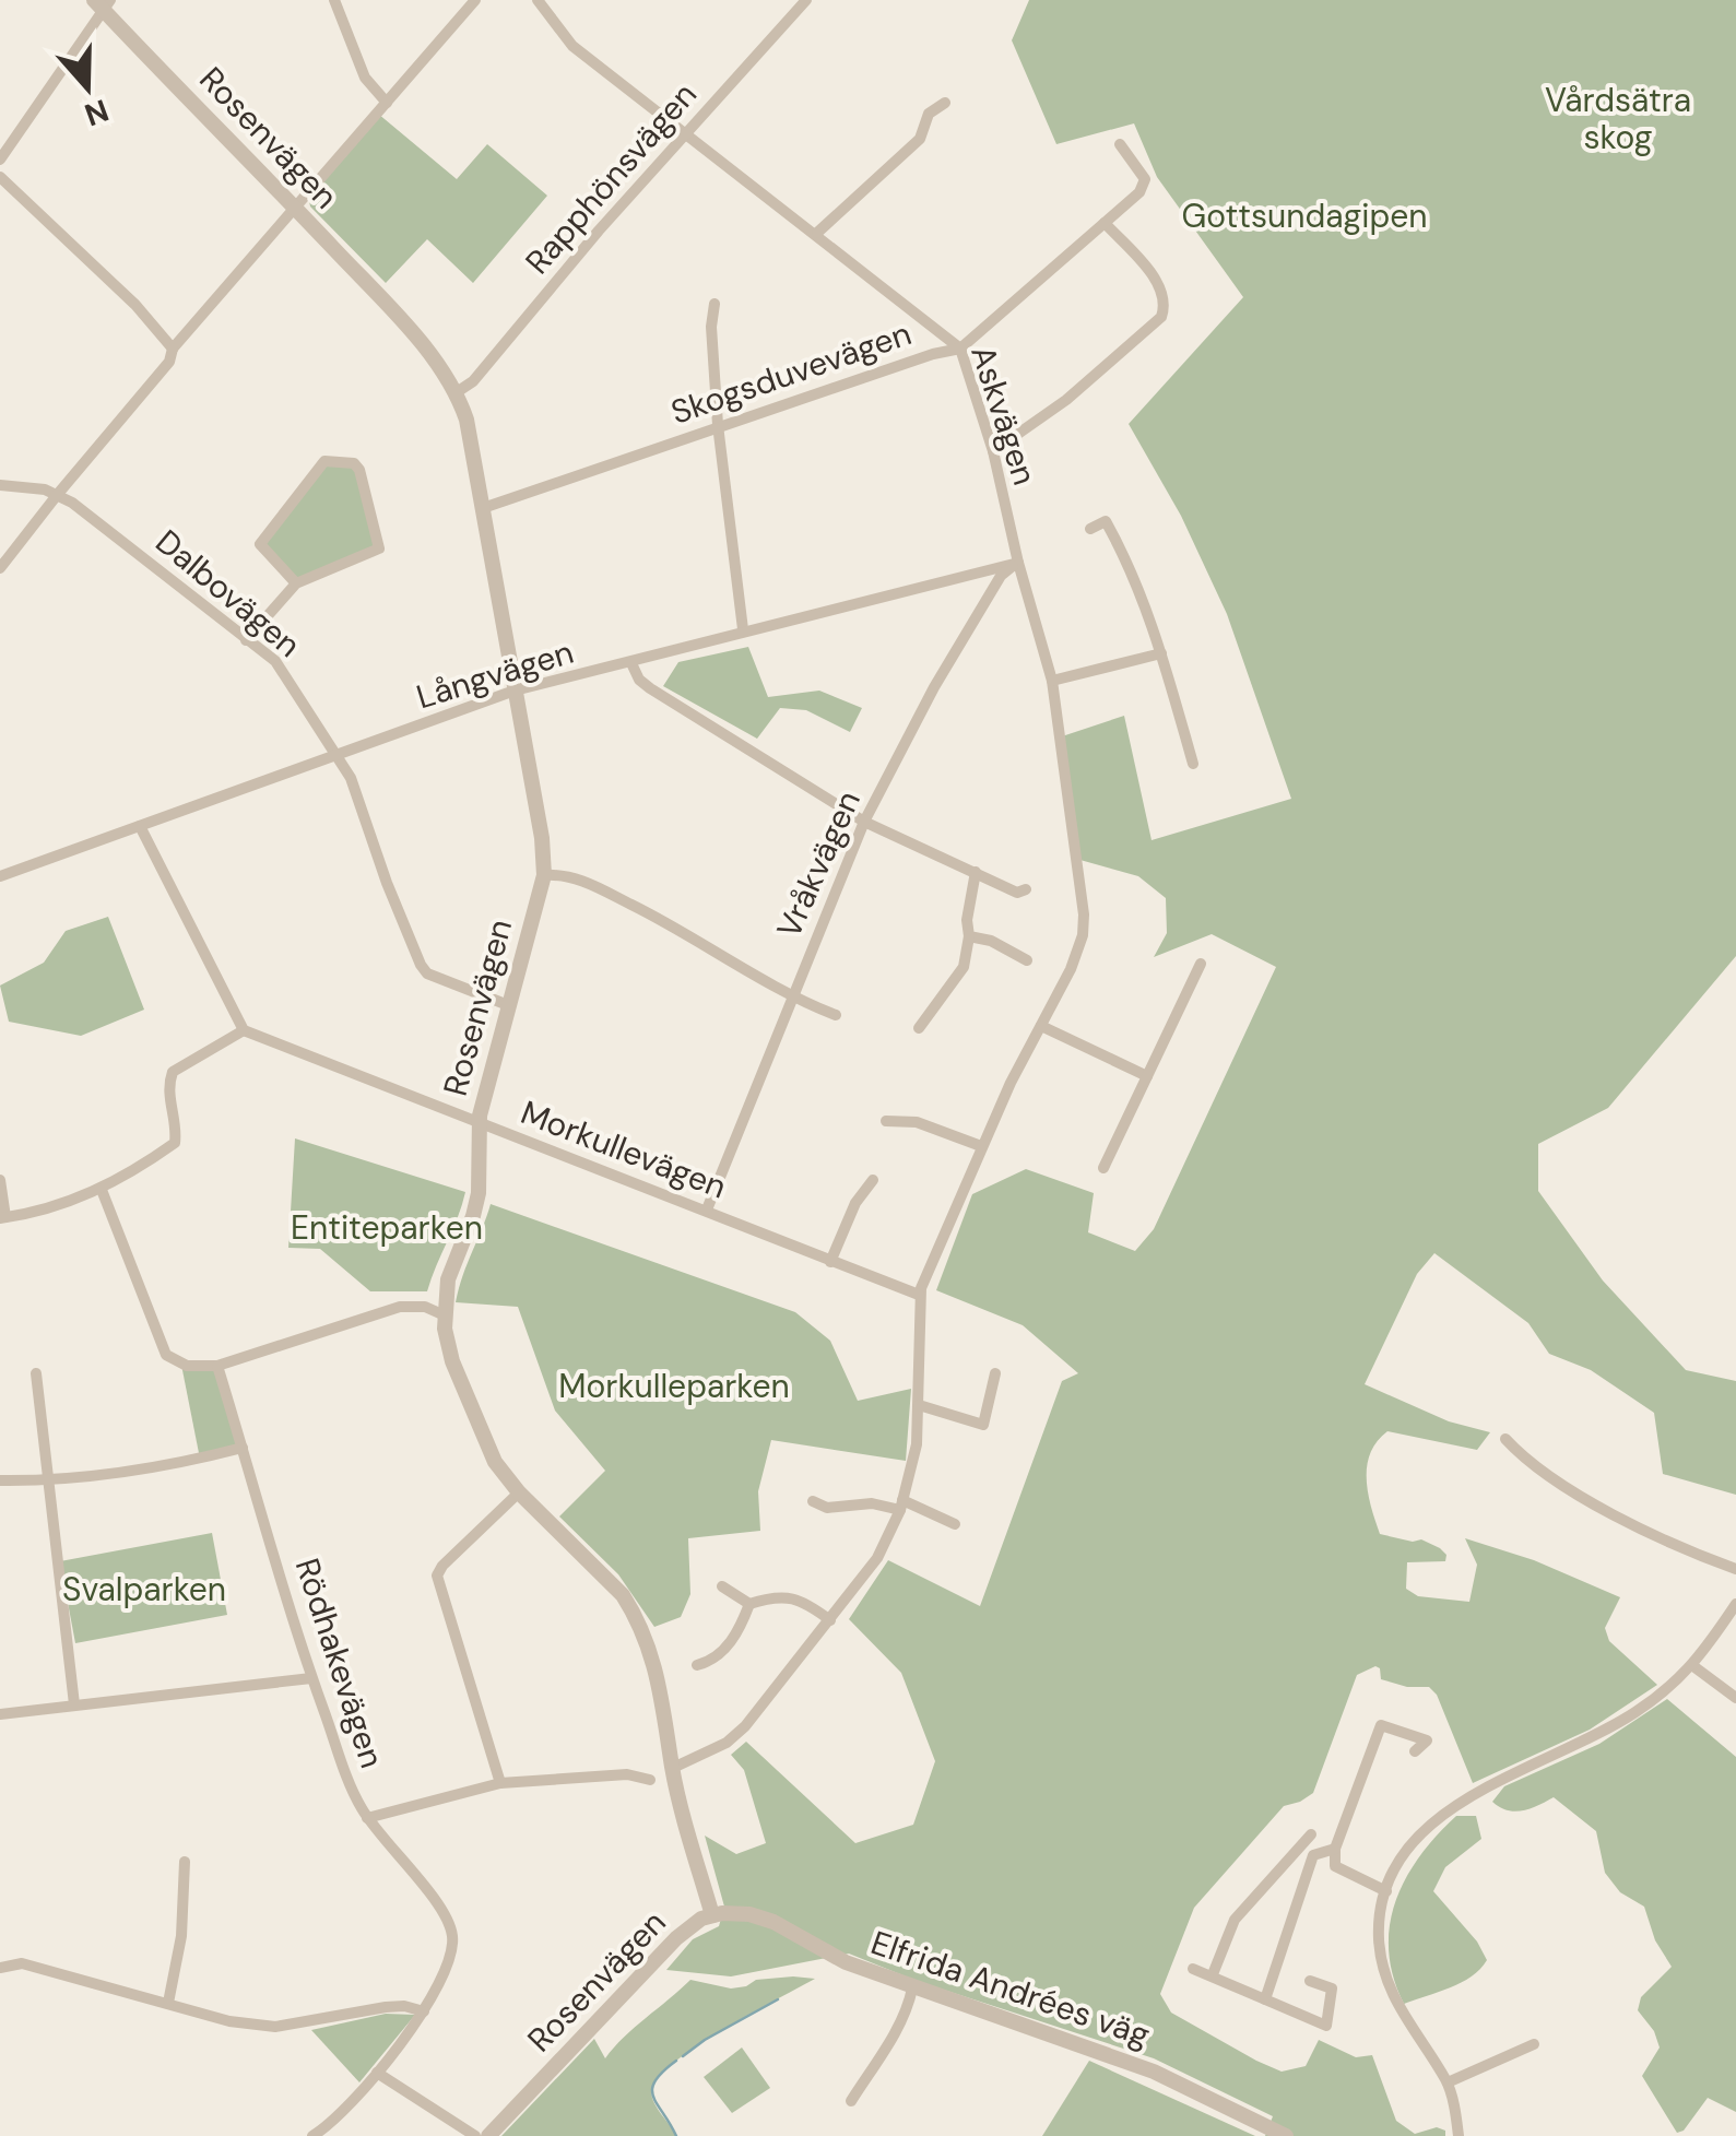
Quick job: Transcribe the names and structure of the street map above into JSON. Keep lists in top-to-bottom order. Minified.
{"streets":{"street":["Rosenvägen","Rapphönsvägen","Skogsduvevägen","Askvägen","Dalbovägen","Långvägen","Vråkvägen","Morkullevägen","Rödhakevägen","Elfrida Andrées väg"]},"crossings":[["Rosenvägen","Rapphönsvägen"],["Rosenvägen","Skogsduvevägen"],["Rosenvägen","Dalbovägen"],["Rosenvägen","Långvägen"],["Rosenvägen","Morkullevägen"],["Rosenvägen","Elfrida Andrées väg"],["Rapphönsvägen","Askvägen"],["Skogsduvevägen","Askvägen"],["Askvägen","Långvägen"],["Askvägen","Vråkvägen"],["Askvägen","Morkullevägen"],["Dalbovägen","Långvägen"],["Långvägen","Vråkvägen"],["Vråkvägen","Morkullevägen"]],"parks":["Vårdsätra skog","Gottsundagipen","Entiteparken","Morkulleparken","Svalparken"],"north":"bottom"}
